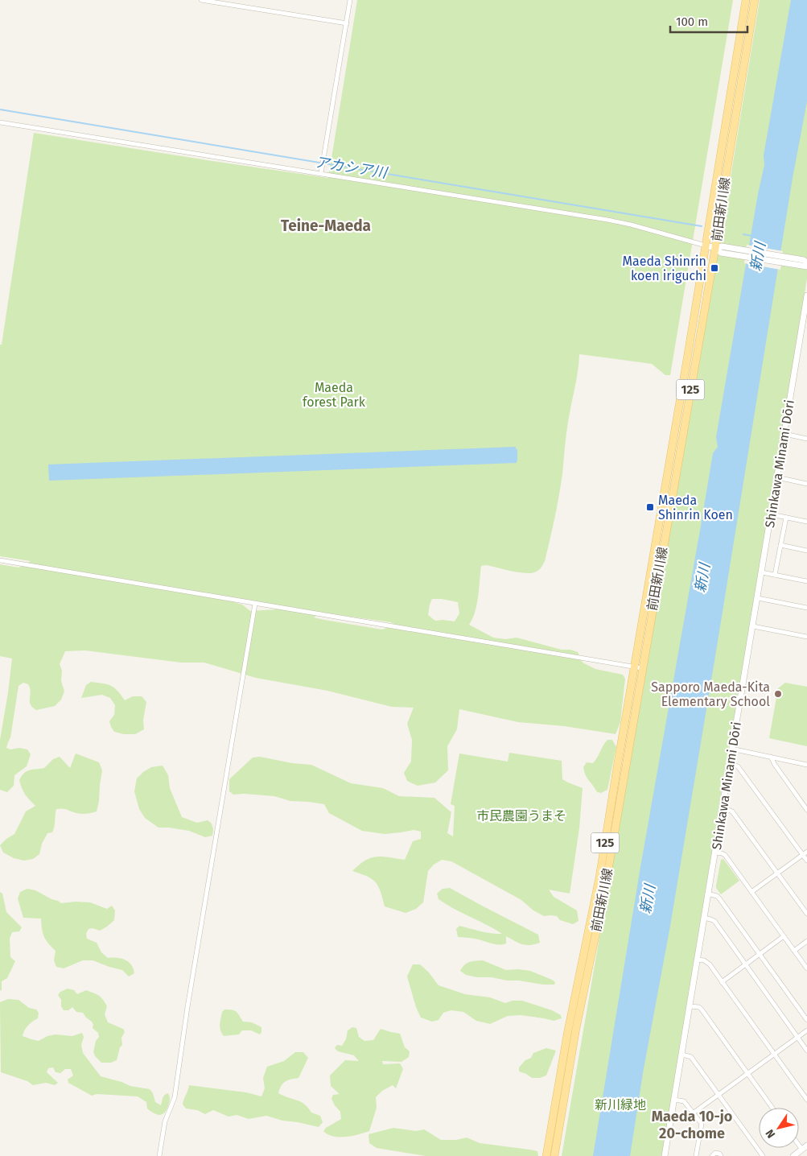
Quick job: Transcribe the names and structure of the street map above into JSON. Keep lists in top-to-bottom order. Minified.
{"streets":{"main road":["前田新川線","125"],"street":["Shinkawa Minami Dōri"]},"districts":["Teine-Maeda","Maeda 10-jo 20-chome"],"water":["アカシア川","新川"],"parks":["Maeda forest Park","市民農園うまそ","新川緑地"],"places":{"transit":["Maeda Shinrin koen iriguchi","Maeda Shinrin Koen"],"other":["Sapporo Maeda-Kita Elementary School"]},"scale_bar":"100 m","north":"bottom left"}
